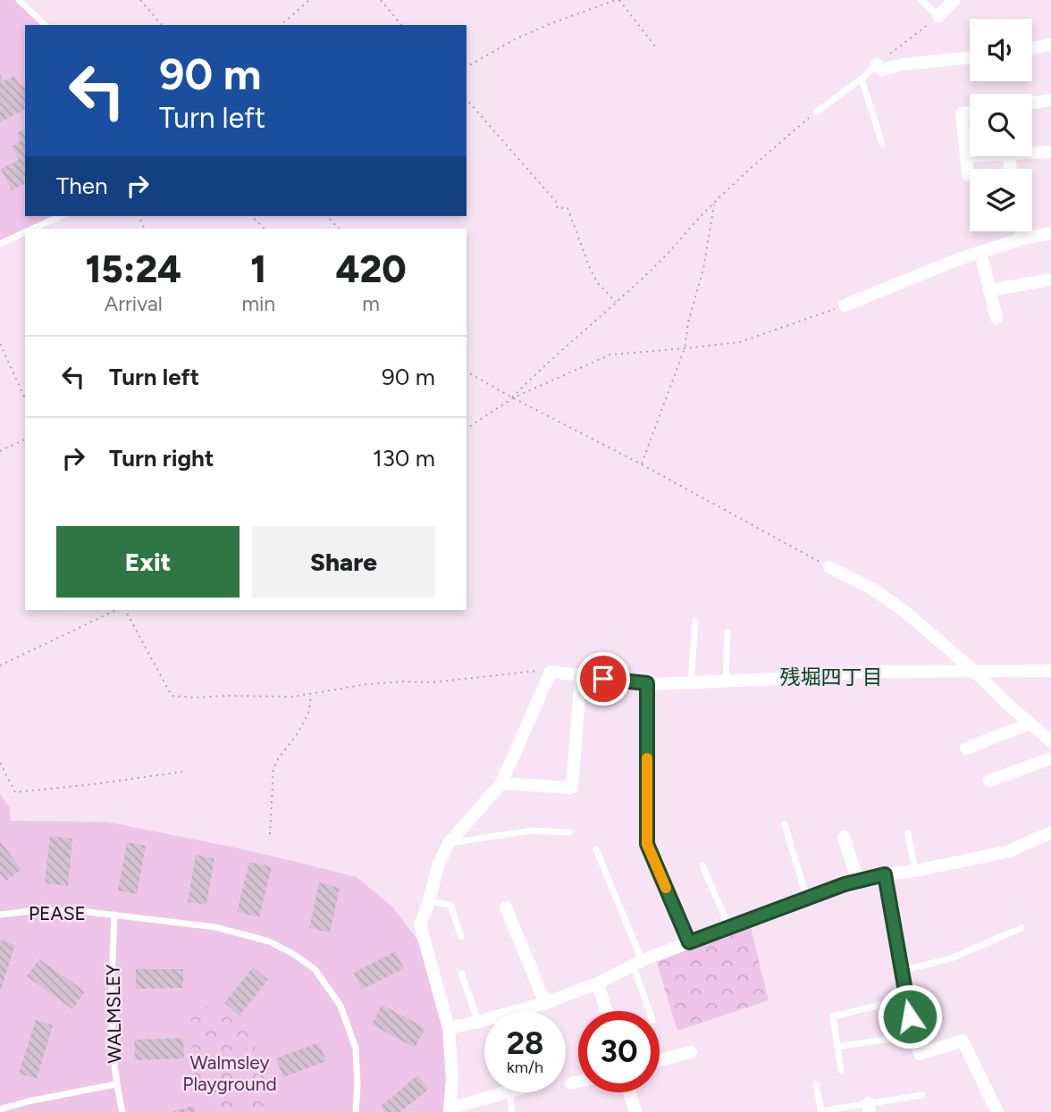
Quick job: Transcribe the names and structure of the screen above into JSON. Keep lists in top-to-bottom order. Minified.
{"streets":{"lane":["PEASE","WALMSLEY"]},"crossings":[["PEASE","WALMSLEY"]],"districts":["残堀四丁目"],"parks":["Walmsley Playground"],"page":{"turn":["90 m","Turn left"],"then":"Then","eta":["15:24","Arrival","1","min","420","m"],"list":[{"name":"Turn left","value":"90 m"},{"name":"Turn right","value":"130 m"}],"buttons":["Exit","Share"],"speed":"28 km/h","limit":"30"}}
